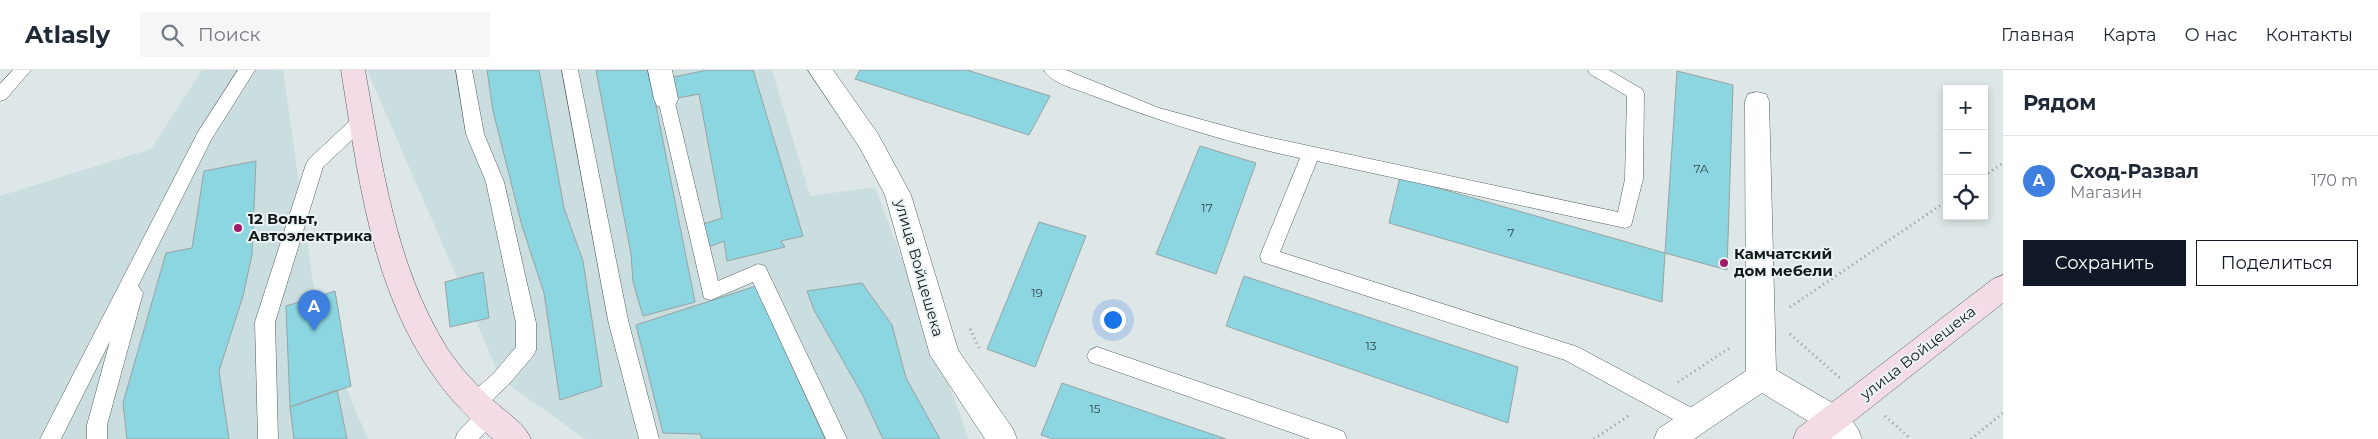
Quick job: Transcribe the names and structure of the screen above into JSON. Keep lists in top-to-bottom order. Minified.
{"streets":{"main road":["улица Войцешека"]},"places":["12 Вольт, Автоэлектрика","Камчатский дом мебели"],"house_numbers":["7А","17","7","19","13","15"],"page":{"header":"Atlasly","search":"Поиск","nav":["Главная","Карта","О нас","Контакты"],"heading":"Рядом","map_buttons":["+","−"],"list":[{"mark":"A","name":"Сход-Развал","note":"Магазин","value":"170 m"}],"buttons":["Сохранить","Поделиться"],"pins":"A"}}
